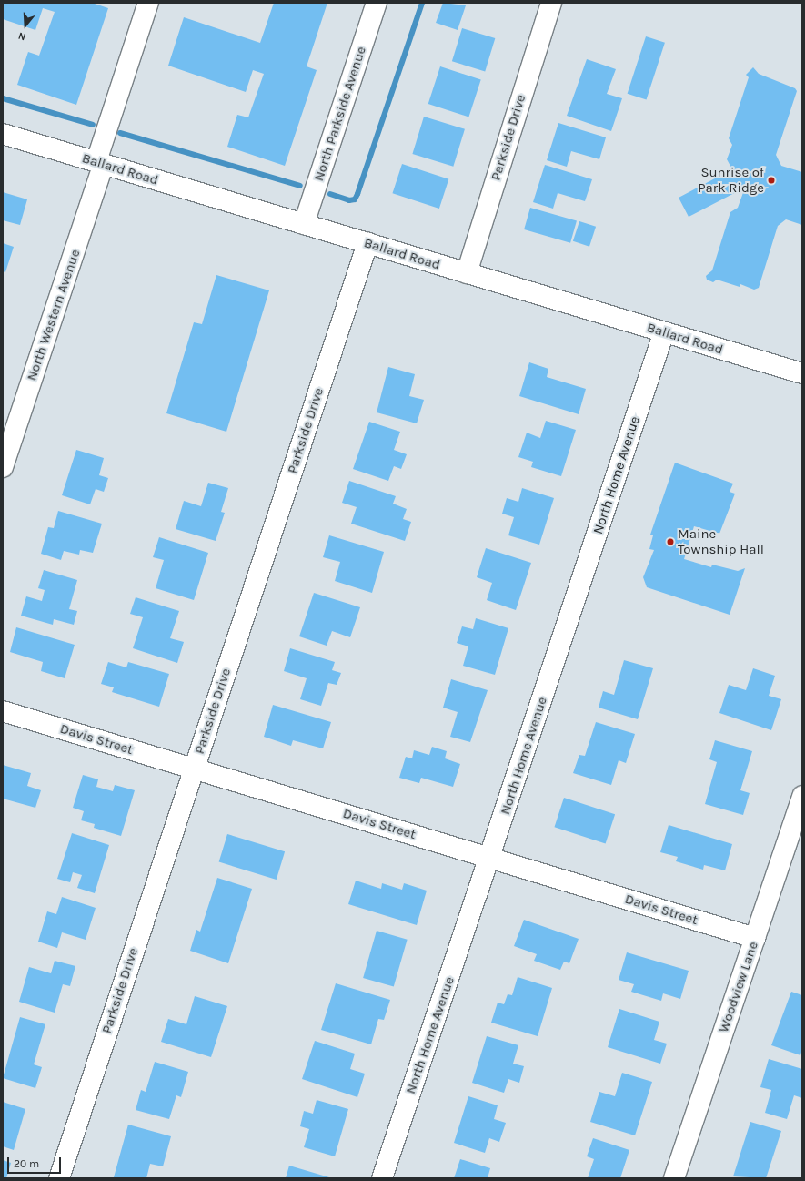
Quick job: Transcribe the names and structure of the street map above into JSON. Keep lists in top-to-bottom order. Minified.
{"streets":{"street":["North Parkside Avenue","Parkside Drive","Ballard Road","North Western Avenue","North Home Avenue","Davis Street","Woodview Lane"]},"crossings":[["North Parkside Avenue","Ballard Road"],["Parkside Drive","Ballard Road"],["Parkside Drive","Davis Street"],["Ballard Road","North Western Avenue"],["Ballard Road","North Home Avenue"],["North Home Avenue","Davis Street"],["Davis Street","Woodview Lane"]],"places":["Sunrise of Park Ridge","Maine Township Hall"],"scale_bar":"20 m","north":"bottom"}
